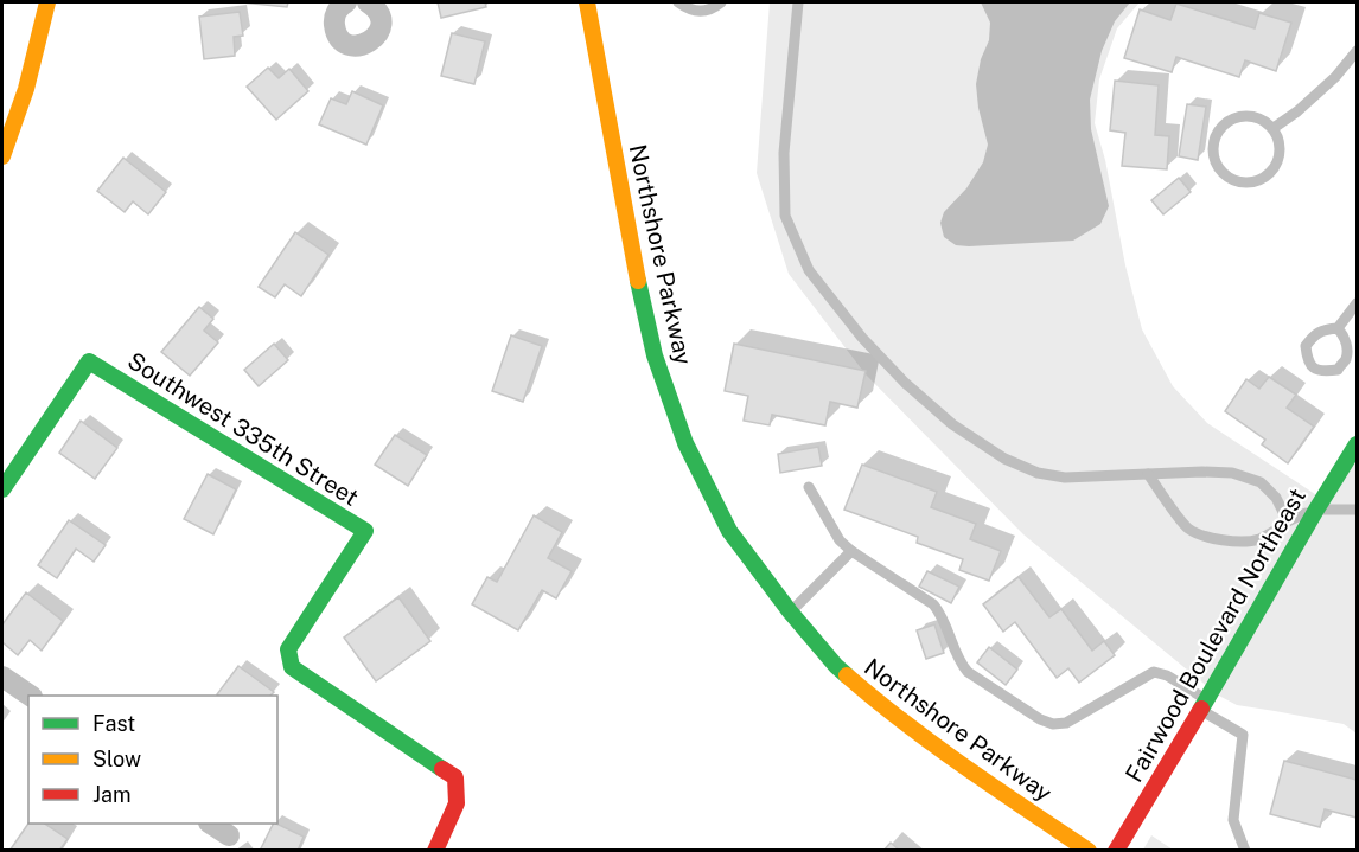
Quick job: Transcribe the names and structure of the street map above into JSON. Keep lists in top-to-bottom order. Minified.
{"streets":{"street":["Northshore Parkway","Southwest 335th Street","Fairwood Boulevard Northeast"]},"legend":["Fast","Slow","Jam"]}
